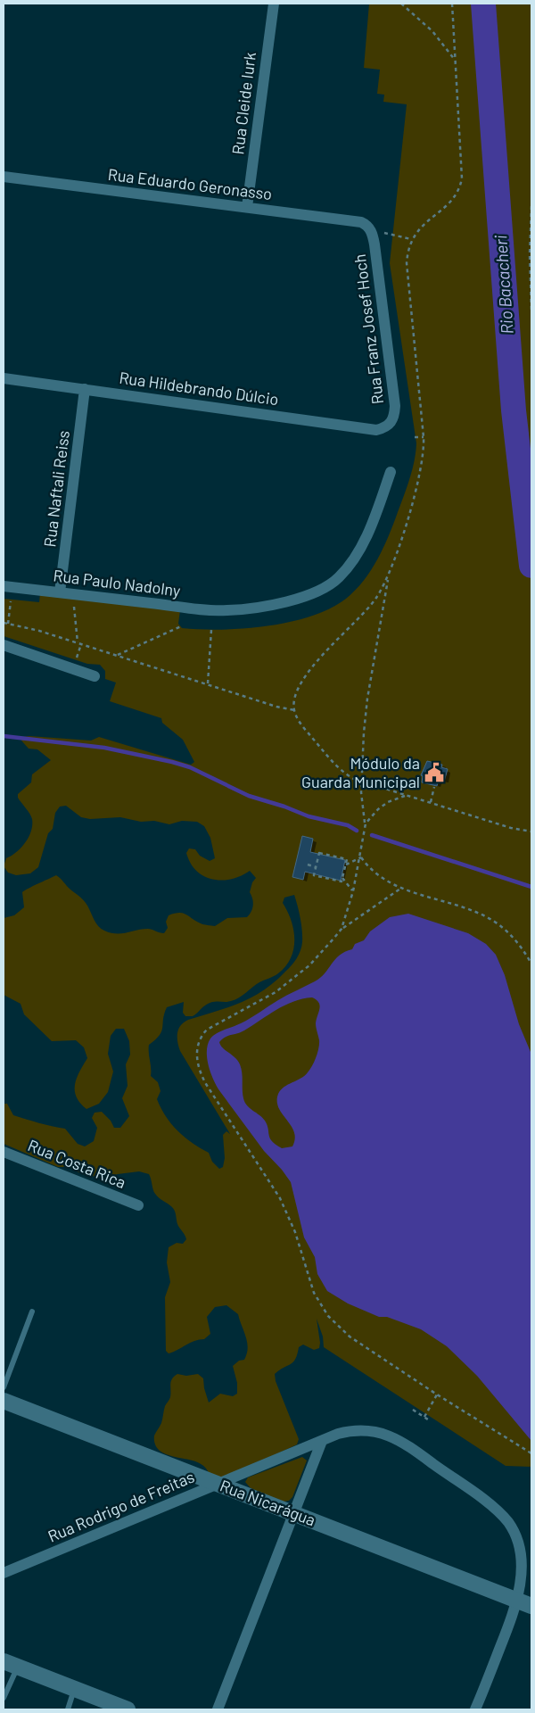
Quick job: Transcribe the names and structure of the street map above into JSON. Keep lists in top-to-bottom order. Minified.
{"streets":{"main road":["Rua Nicarágua"],"street":["Rua Cleide Iurk","Rua Eduardo Geronasso","Rua Franz Josef Hoch","Rua Hildebrando Dúlcio","Rua Naftali Reiss","Rua Paulo Nadolny","Rua Costa Rica","Rua Rodrigo de Freitas"]},"crossings":[["Rua Cleide Iurk","Rua Eduardo Geronasso"],["Rua Eduardo Geronasso","Rua Franz Josef Hoch"],["Rua Franz Josef Hoch","Rua Hildebrando Dúlcio"],["Rua Hildebrando Dúlcio","Rua Naftali Reiss"],["Rua Naftali Reiss","Rua Paulo Nadolny"],["Rua Nicarágua","Rua Rodrigo de Freitas"]],"water":["Rio Bacacheri"],"places":{"public building":["Módulo da Guarda Municipal"]}}
